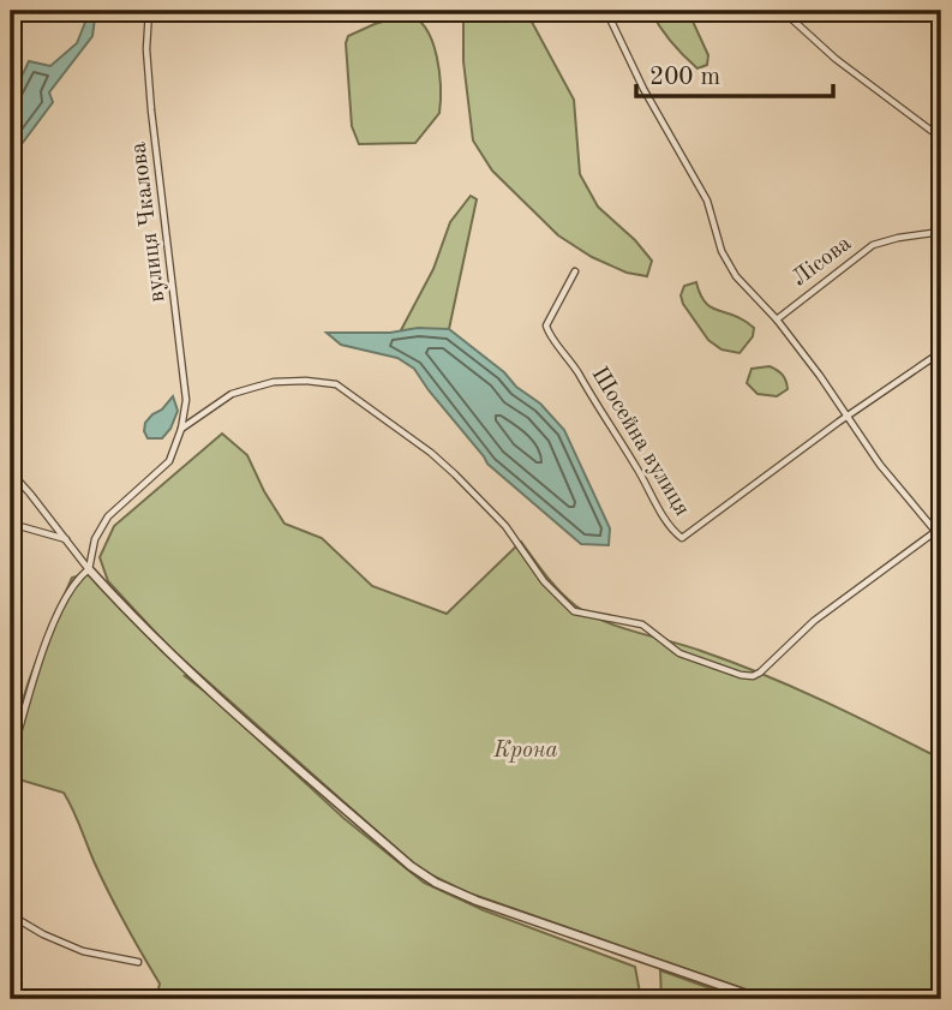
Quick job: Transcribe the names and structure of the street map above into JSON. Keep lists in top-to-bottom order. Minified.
{"streets":{"street":["вулиця Чкалова","Лісова","Шосейна вулиця"]},"parks":["Крона"],"scale_bar":"200 m"}
